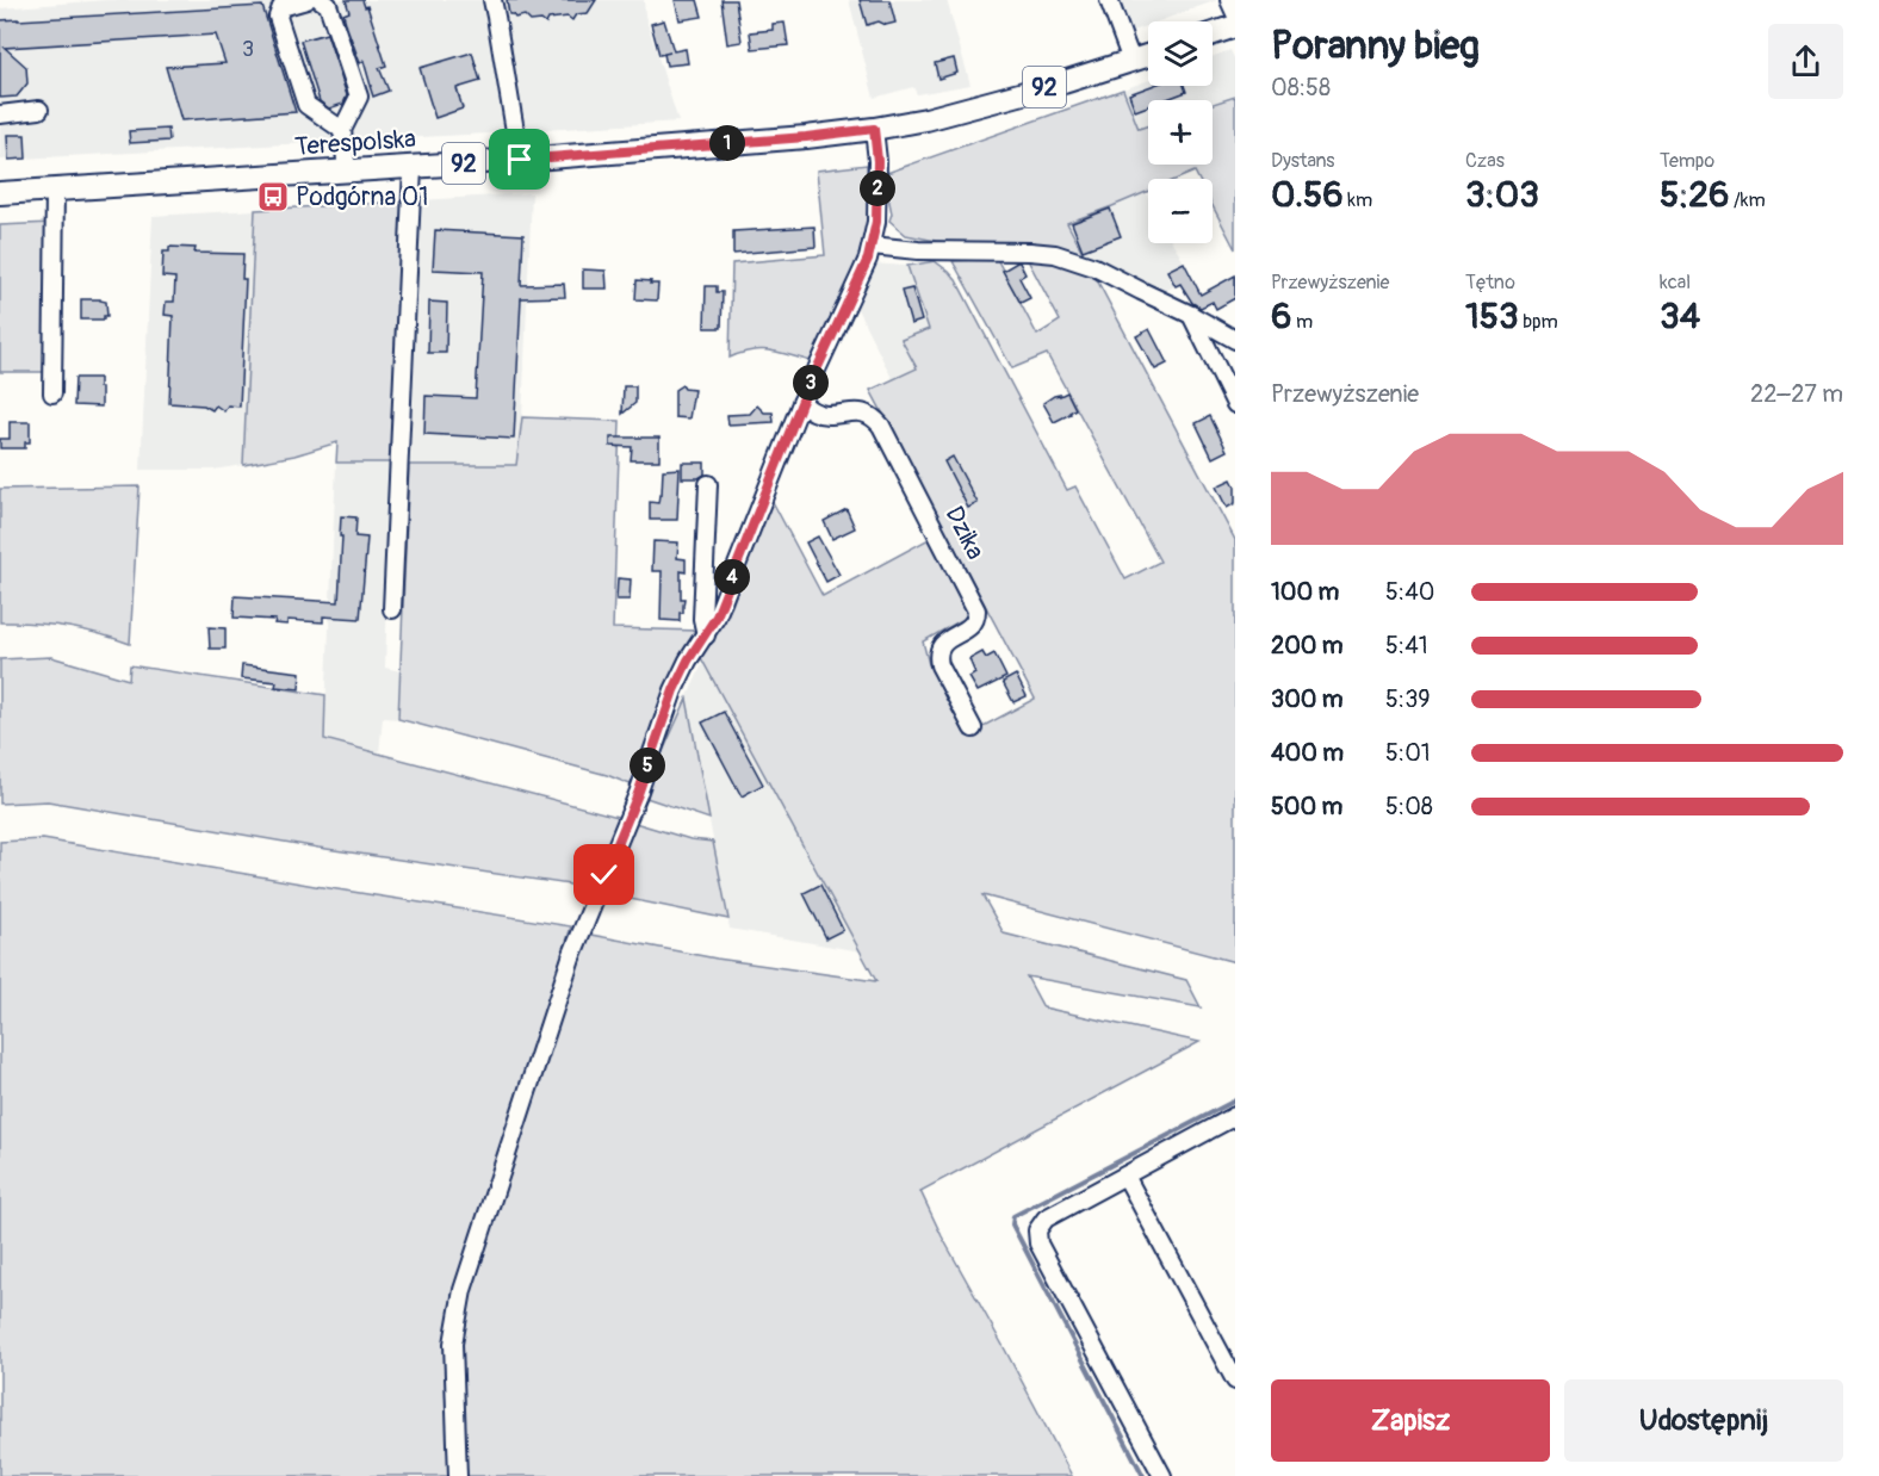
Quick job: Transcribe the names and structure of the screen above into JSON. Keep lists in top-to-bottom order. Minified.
{"streets":{"main road":["92","Terespolska"],"street":["Dzika"]},"crossings":[["92","Terespolska"]],"places":{"bus stop":["Podgórna 01"]},"house_numbers":["3"],"page":{"heading":["Poranny bieg","08:58"],"map_buttons":["+","−"],"stats":[["Dystans","0.56 km"],["Czas","3:03"],["Tempo","5:26 /km"],["Przewyższenie","6 m"],["Tętno","153 bpm"],["kcal","34"]],"pins":["1","2","3","4","5"],"chart":["Przewyższenie","22–27 m"],"list":[{"name":"100 m","note":"5:40"},{"name":"200 m","note":"5:41"},{"name":"300 m","note":"5:39"},{"name":"400 m","note":"5:01"},{"name":"500 m","note":"5:08"}],"buttons":["Zapisz","Udostępnij"]}}
